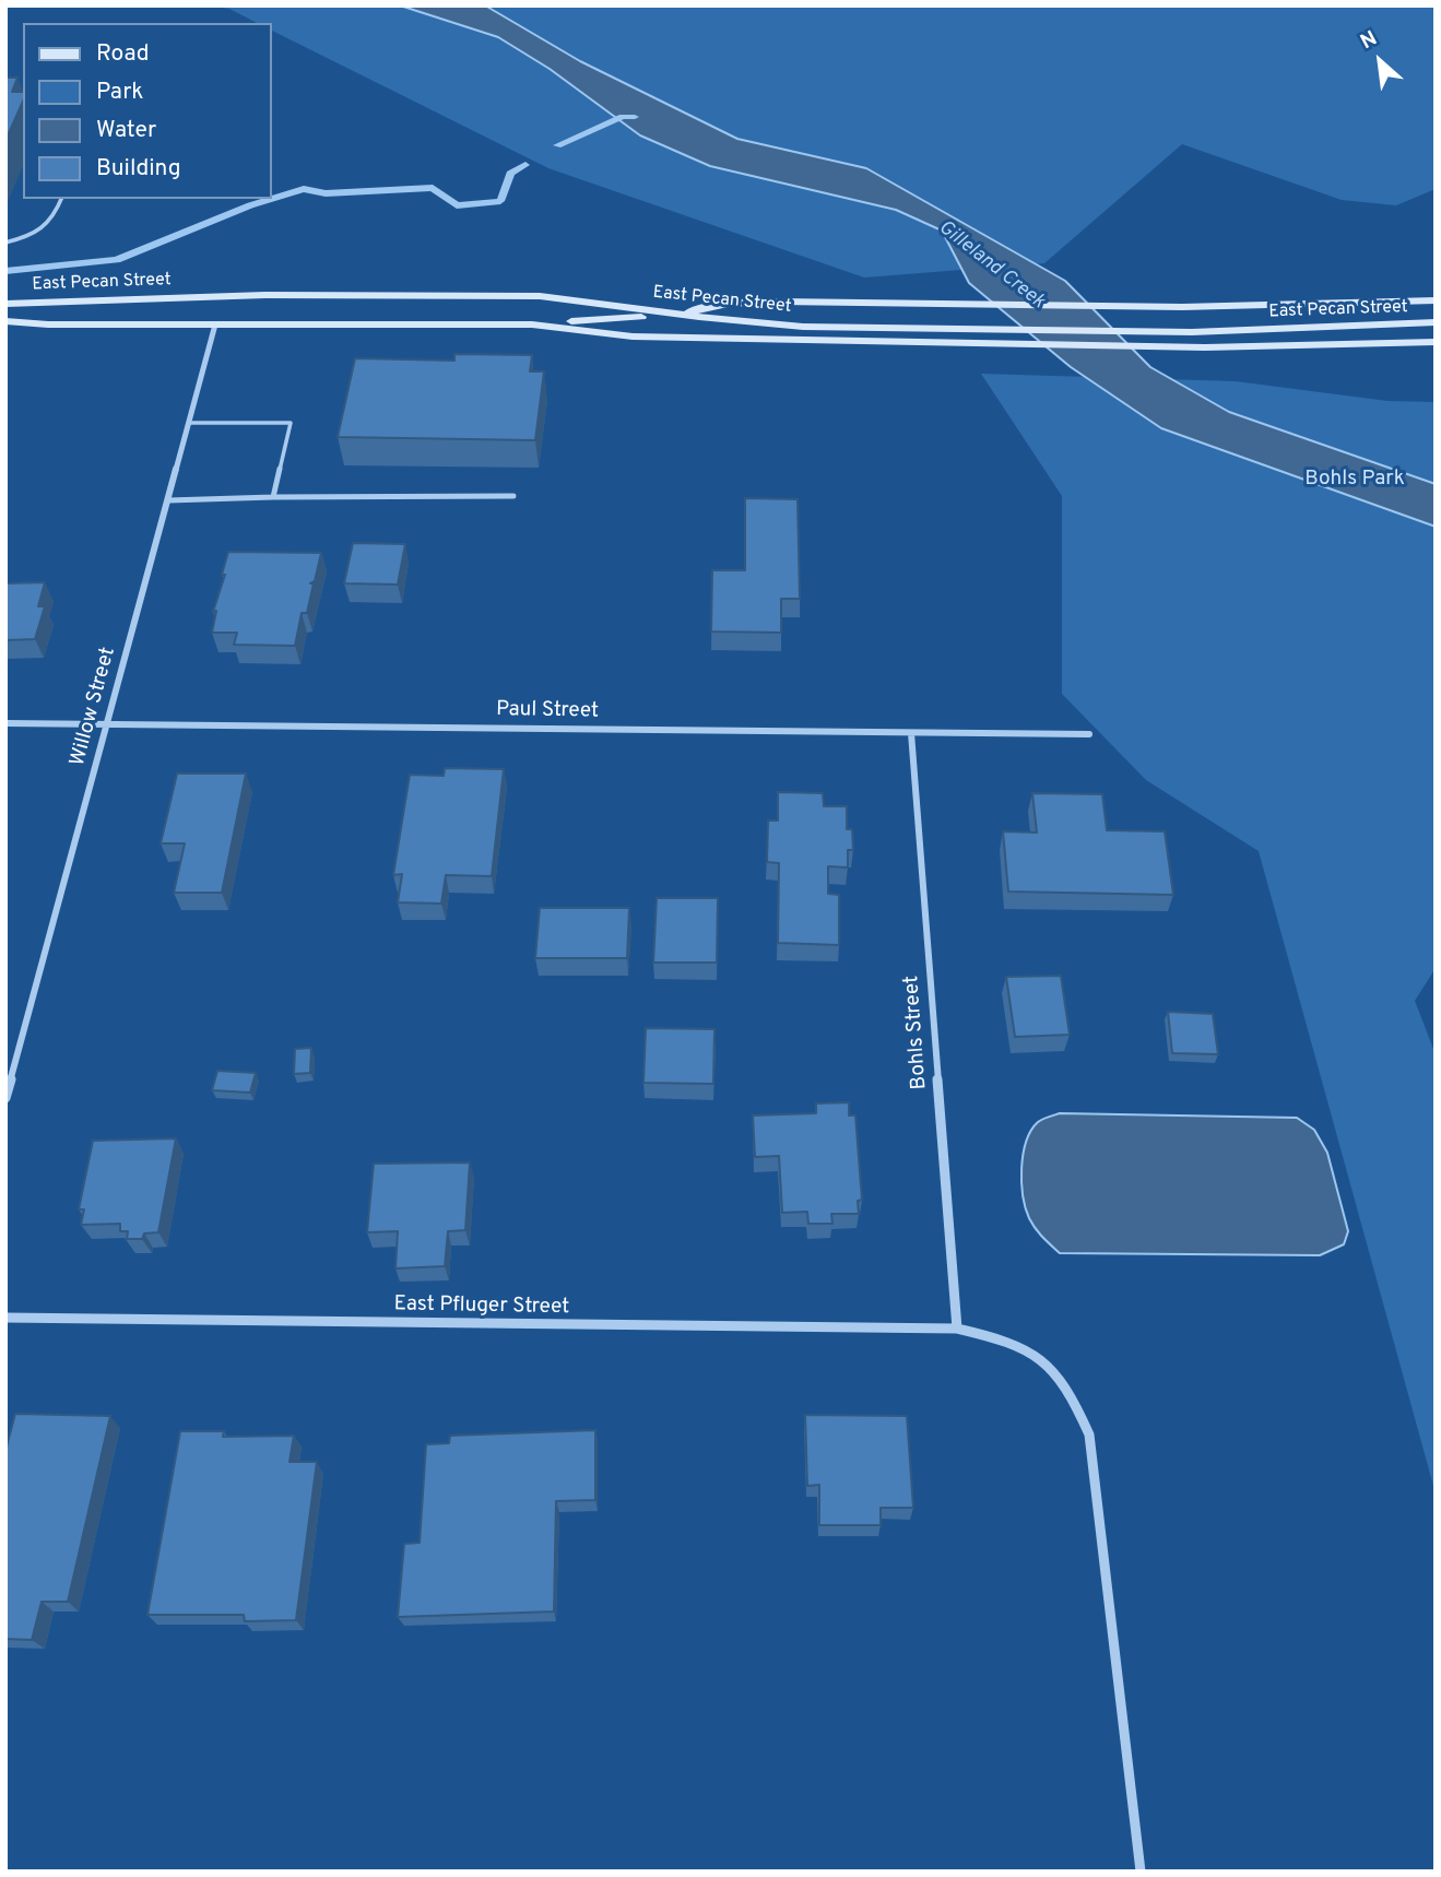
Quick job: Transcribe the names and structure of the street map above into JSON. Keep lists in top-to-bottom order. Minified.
{"streets":{"main road":["East Pecan Street"],"street":["Willow Street","Paul Street","Bohls Street","East Pfluger Street"]},"crossings":[["East Pecan Street","Willow Street"],["Willow Street","Paul Street"],["Paul Street","Bohls Street"],["Bohls Street","East Pfluger Street"]],"water":["Gilleland Creek"],"parks":["Bohls Park"],"legend":["Road","Park","Water","Building"],"north":"top left"}
